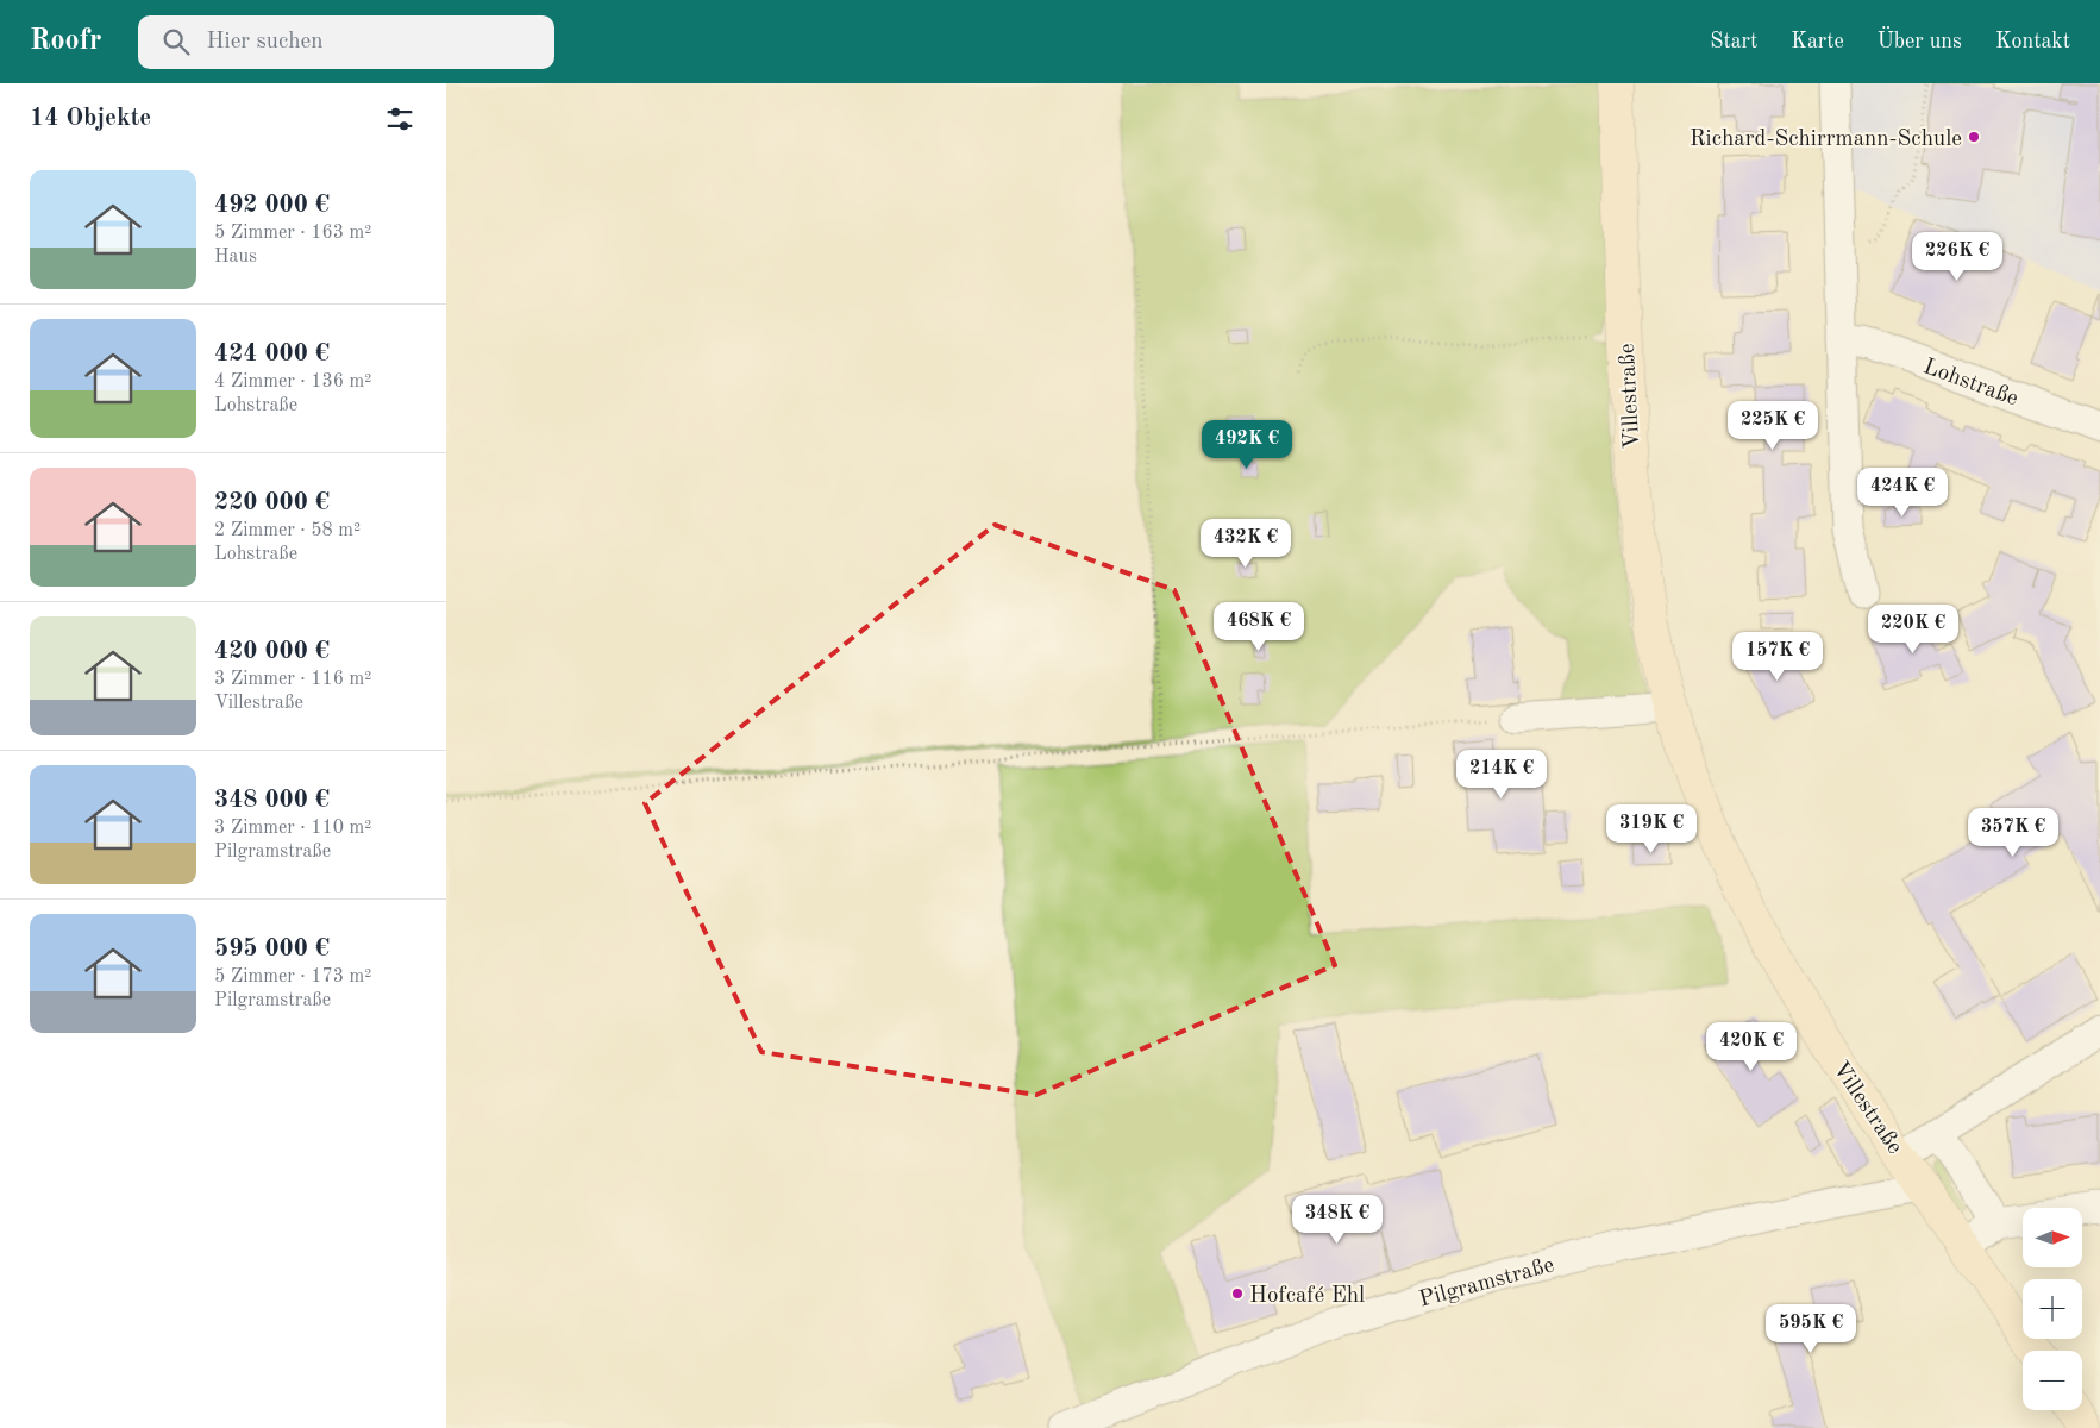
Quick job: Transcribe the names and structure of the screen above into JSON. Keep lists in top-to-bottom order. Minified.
{"streets":{"main road":["Villestraße"],"street":["Lohstraße","Pilgramstraße"]},"crossings":[["Villestraße","Pilgramstraße"]],"places":["Richard-Schirrmann-Schule","Hofcafé Ehl"],"north":"right","page":{"header":"Roofr","search":"Hier suchen","nav":["Start","Karte","Über uns","Kontakt"],"heading":"14 Objekte","list":[{"name":"492 000 €","note":"5 Zimmer · 163 m² · Haus"},{"name":"424 000 €","note":"4 Zimmer · 136 m² · Lohstraße"},{"name":"220 000 €","note":"2 Zimmer · 58 m² · Lohstraße"},{"name":"420 000 €","note":"3 Zimmer · 116 m² · Villestraße"},{"name":"348 000 €","note":"3 Zimmer · 110 m² · Pilgramstraße"},{"name":"595 000 €","note":"5 Zimmer · 173 m² · Pilgramstraße"}],"price":["226K €","225K €","492K €","424K €","432K €","468K €","220K €","157K €","214K €","319K €","357K €","420K €","348K €","595K €"],"map_buttons":["+","−"]}}
